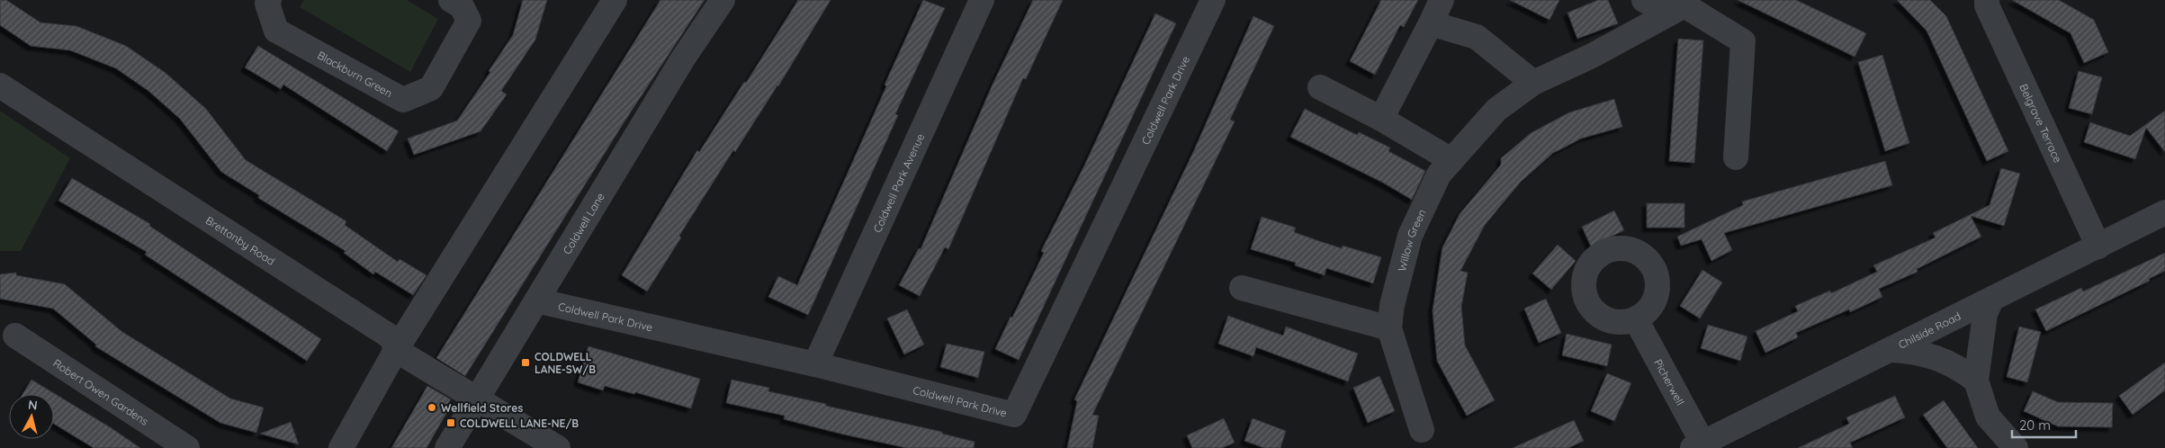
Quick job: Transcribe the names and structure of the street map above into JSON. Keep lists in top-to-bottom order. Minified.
{"streets":{"street":["Blackburn Green","Coldwell Park Drive","Belgrave Terrace","Coldwell Park Avenue","Coldwell Lane","Brettanby Road","Willow Green","Chilside Road","Picherwell","Robert Owen Gardens"]},"crossings":[["Coldwell Park Drive","Coldwell Park Avenue"],["Coldwell Park Drive","Coldwell Lane"],["Belgrave Terrace","Chilside Road"],["Coldwell Lane","Brettanby Road"],["Chilside Road","Picherwell"]],"places":{"transit":["COLDWELL LANE-SW/B","COLDWELL LANE-NE/B"],"other":["Wellfield Stores"]},"scale_bar":"20 m","north":"top"}
